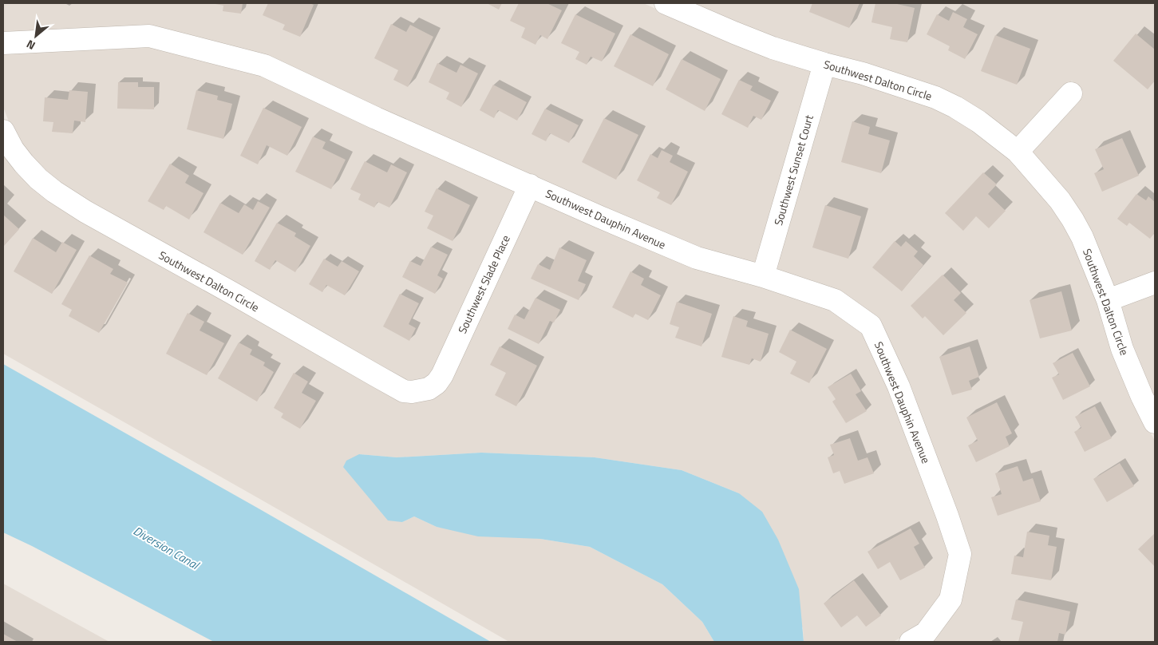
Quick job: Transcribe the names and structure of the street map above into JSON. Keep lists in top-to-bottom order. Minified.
{"streets":{"street":["Southwest Dalton Circle","Southwest Sunset Court","Southwest Dauphin Avenue","Southwest Slade Place"]},"crossings":[["Southwest Dalton Circle","Southwest Sunset Court"],["Southwest Dalton Circle","Southwest Slade Place"],["Southwest Sunset Court","Southwest Dauphin Avenue"],["Southwest Dauphin Avenue","Southwest Slade Place"]],"water":["Diversion Canal"],"north":"bottom left"}
